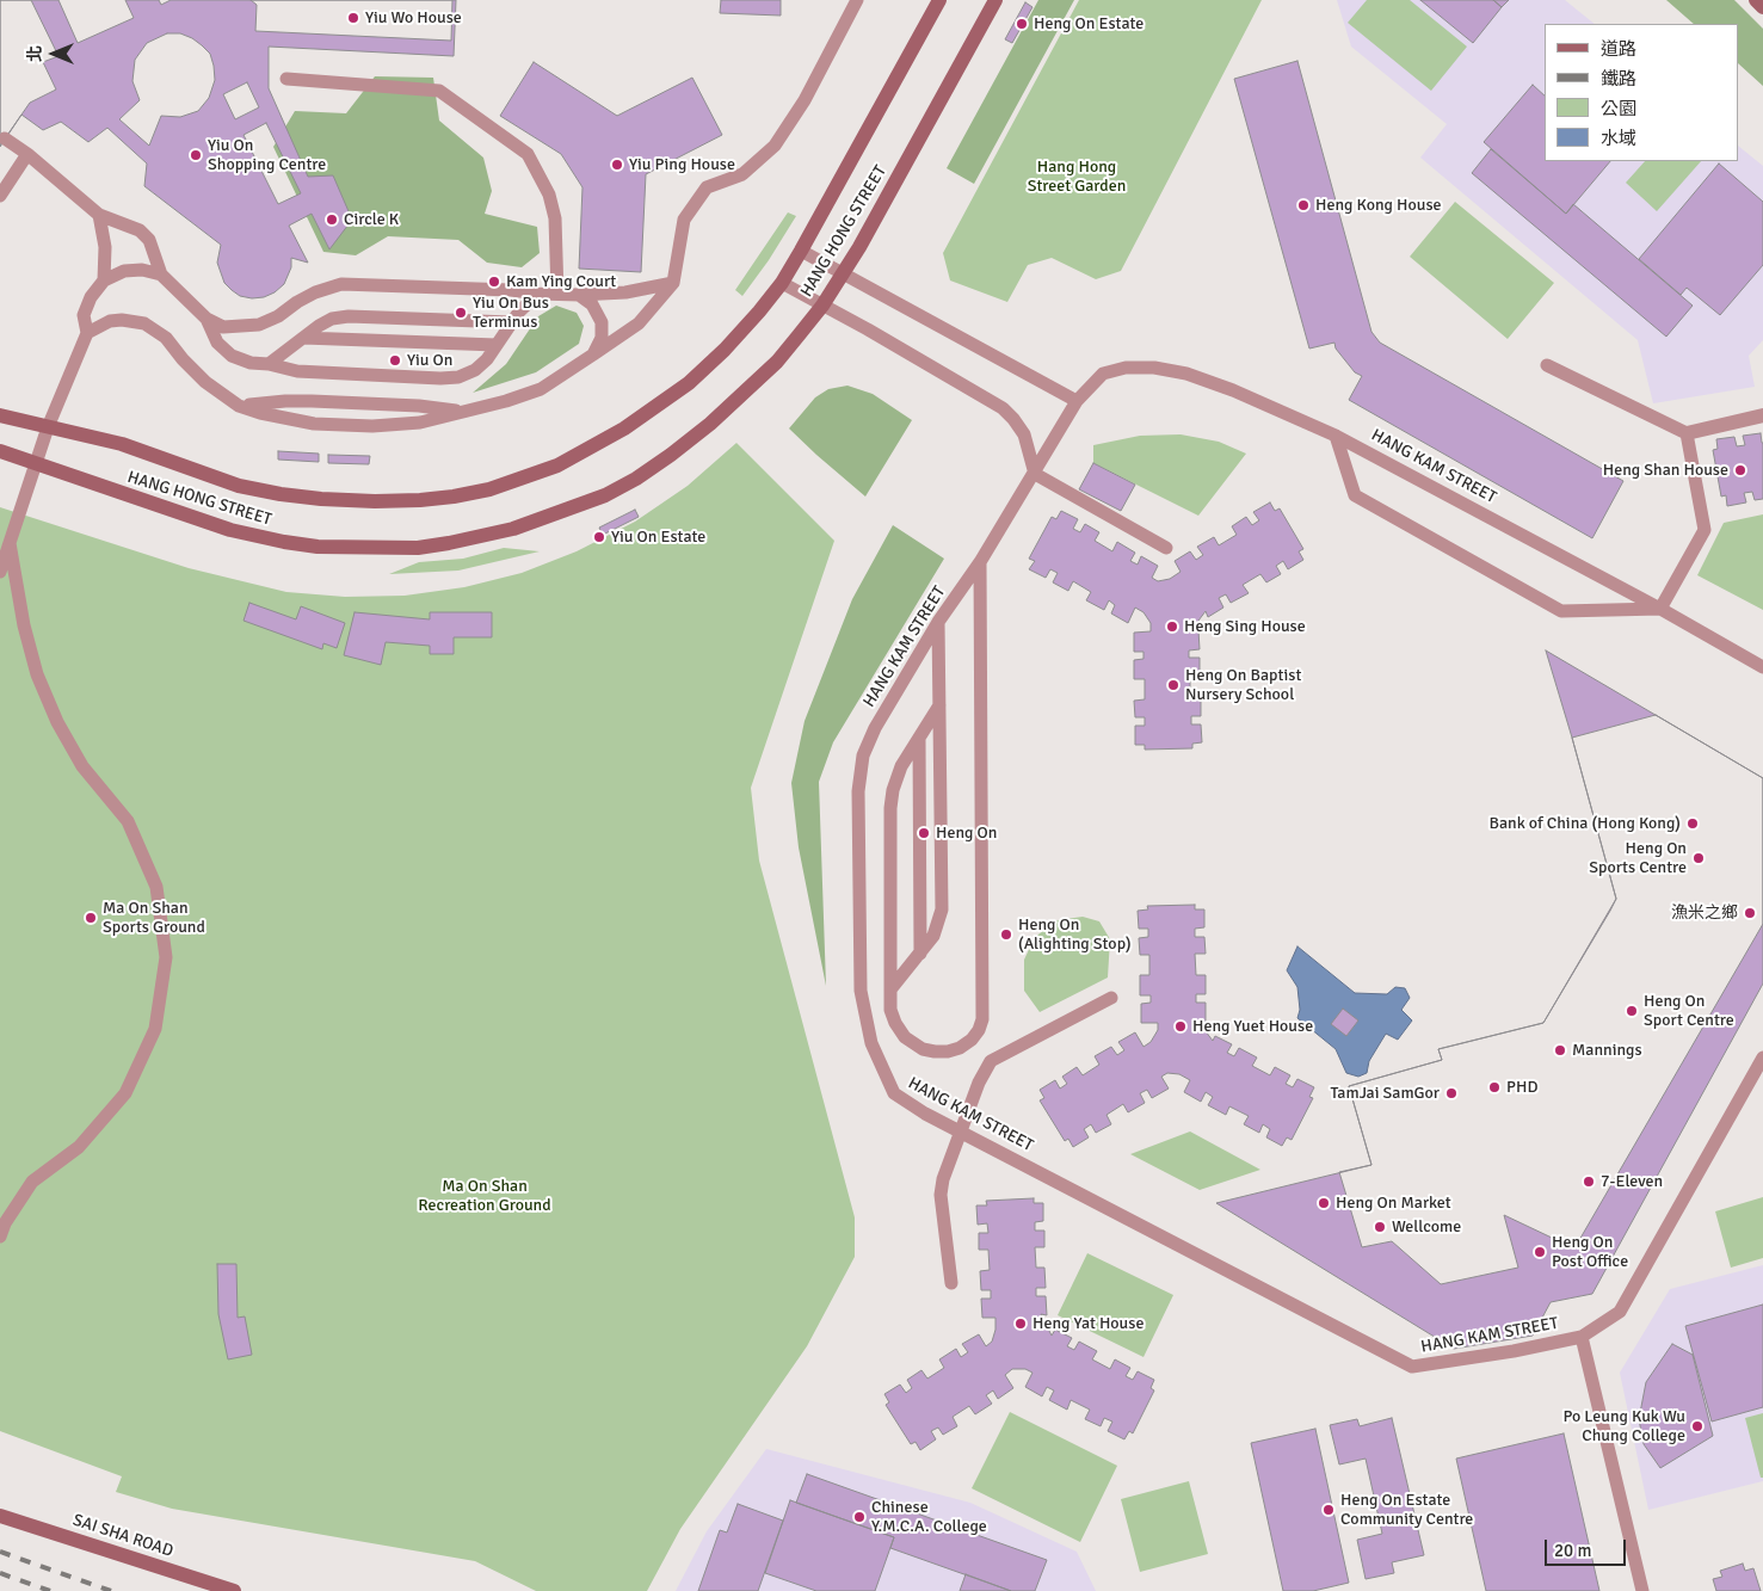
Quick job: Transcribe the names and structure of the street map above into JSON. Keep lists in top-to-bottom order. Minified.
{"streets":{"street":["HANG HONG STREET","SAI SHA ROAD"],"lane":["HANG KAM STREET"]},"parks":["Hang Hong Street Garden","Ma On Shan Recreation Ground"],"places":["Yiu Wo House","Heng On Estate","Yiu On Shopping Centre","Yiu Ping House","Heng Kong House","Circle K","Kam Ying Court","Yiu On Bus Terminus","Yiu On","Heng Shan House","Yiu On Estate","Heng Sing House","Heng On Baptist Nursery School","Bank of China (Hong Kong)","Heng On","Heng On Sports Centre","漁米之鄉","Ma On Shan Sports Ground","Heng On (Alighting Stop)","Heng On Sport Centre","Heng Yuet House","Mannings","PHD","TamJai SamGor","7-Eleven","Heng On Market","Wellcome","Heng On Post Office","Heng Yat House","Po Leung Kuk Wu Chung College","Heng On Estate Community Centre","Chinese Y.M.C.A. College"],"legend":["道路","鐵路","公園","水域"],"scale_bar":"20 m","north":"left"}
